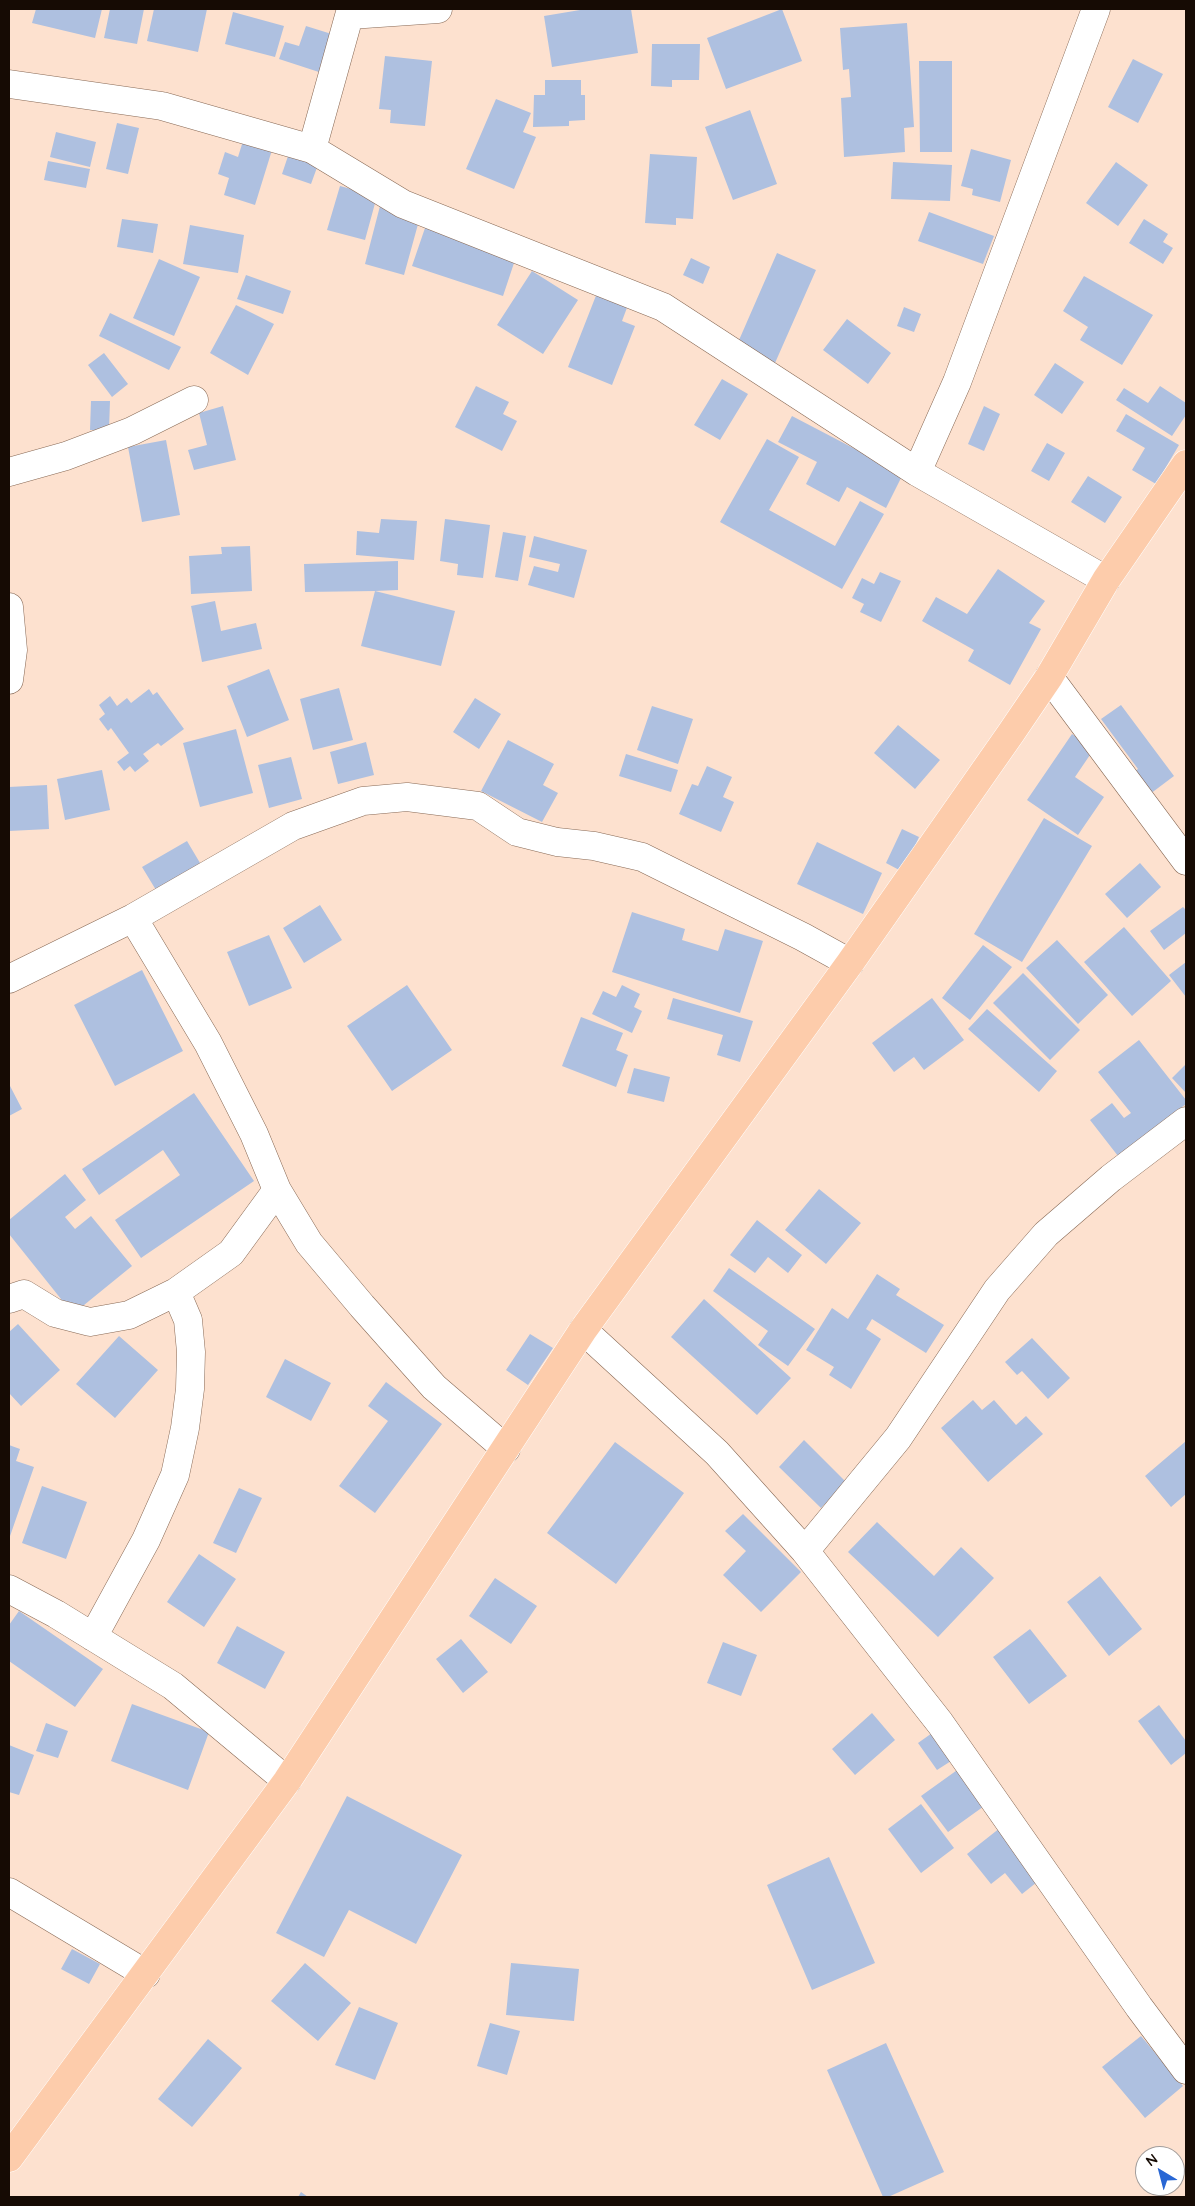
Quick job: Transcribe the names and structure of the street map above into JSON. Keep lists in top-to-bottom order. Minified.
{"north":"top left"}
